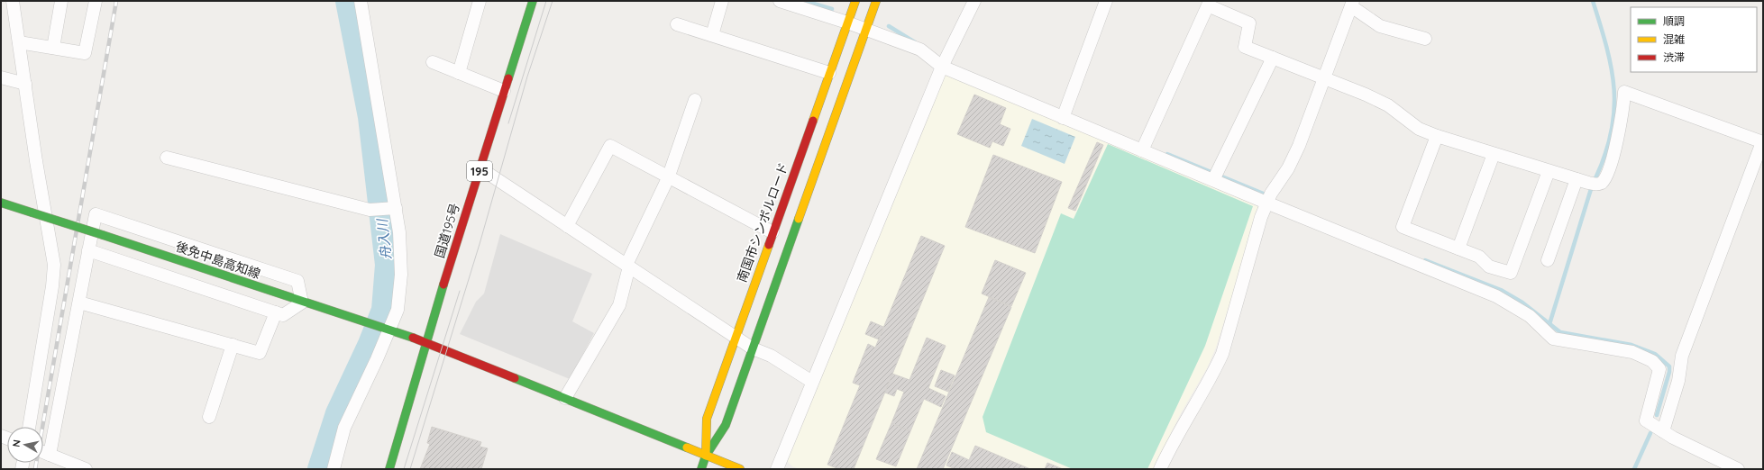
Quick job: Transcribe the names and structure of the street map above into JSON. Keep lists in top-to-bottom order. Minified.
{"streets":{"main road":["195","南国市シンボルロード","国道195号","後免中島高知線"]},"crossings":[["南国市シンボルロード","後免中島高知線"],["国道195号","後免中島高知線"]],"water":["舟入川"],"legend":["順調","混雑","渋滞"],"north":"left"}
